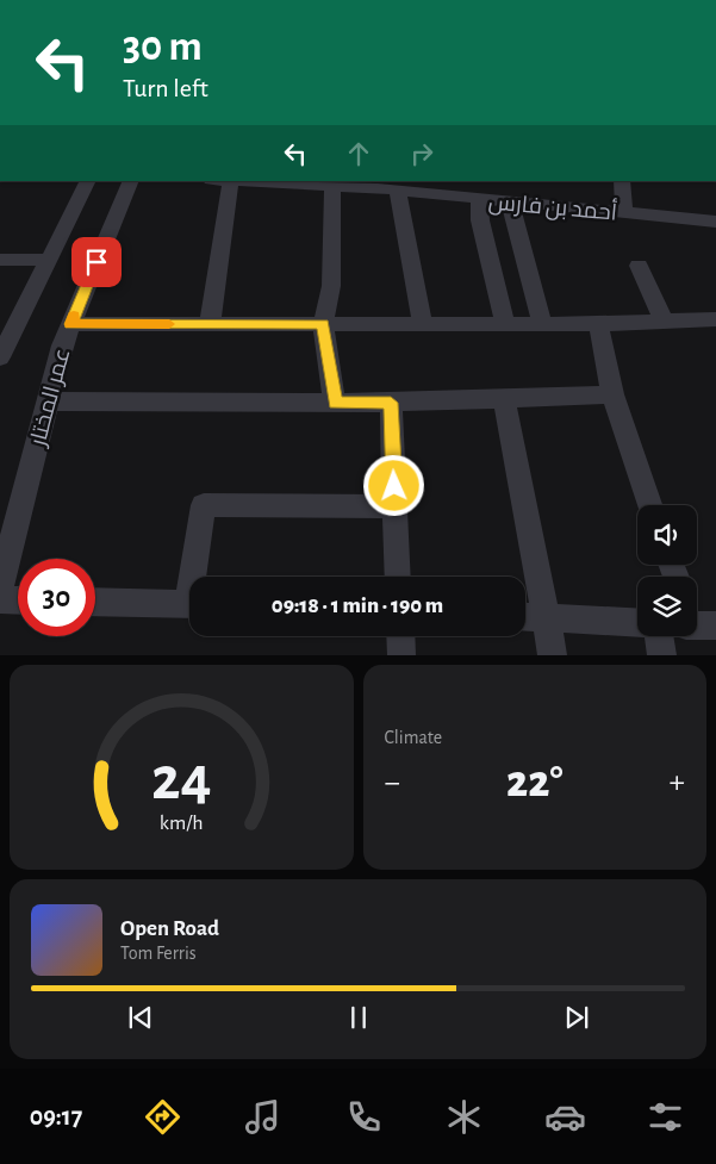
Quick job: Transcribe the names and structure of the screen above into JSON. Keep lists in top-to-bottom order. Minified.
{"streets":{"street":["أحمد بن فارس","عمر المختار"]},"page":{"turn":["30 m","Turn left"],"limit":"30","trip":"09:18 · 1 min · 190 m","tile":"Climate","heat":["−","22°","+"],"song":["Open Road","Tom Ferris"],"tabs":"09:17","gauge":["24","km/h"]}}
